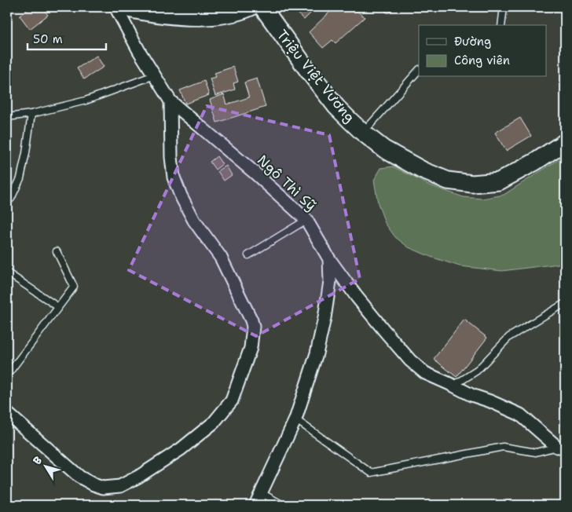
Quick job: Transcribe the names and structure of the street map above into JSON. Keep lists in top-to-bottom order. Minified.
{"streets":{"street":["Triệu Việt Vương","Ngô Thì Sỹ"]},"legend":["Đường","Công viên"],"scale_bar":"50 m","north":"top left"}
